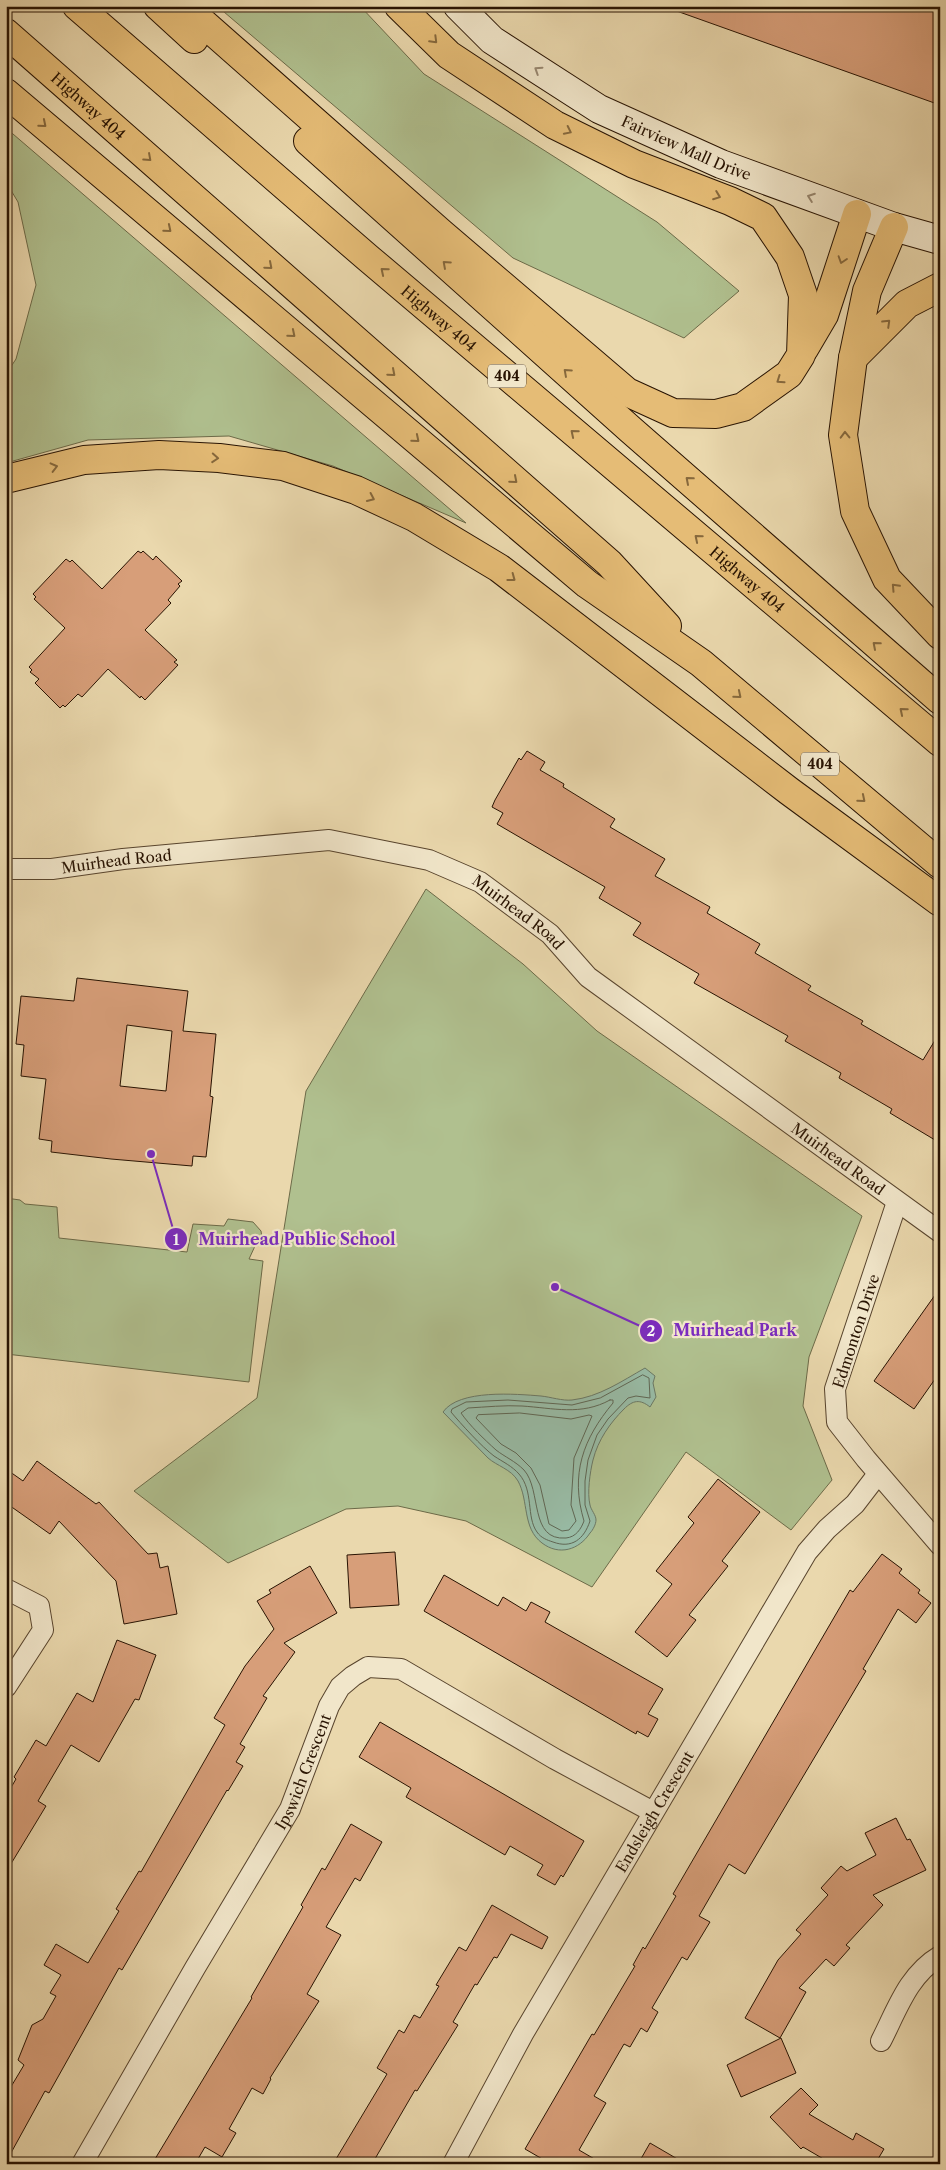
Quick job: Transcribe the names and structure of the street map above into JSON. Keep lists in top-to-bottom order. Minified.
{"streets":{"highway":["Highway 404","404"],"street":["Fairview Mall Drive","Muirhead Road","Edmonton Drive","Ipswich Crescent","Endsleigh Crescent"]},"crossings":[["Muirhead Road","Edmonton Drive"],["Edmonton Drive","Endsleigh Crescent"],["Ipswich Crescent","Endsleigh Crescent"]],"one_way":["Fairview Mall Drive"],"places":["Muirhead Public School","Muirhead Park"]}
